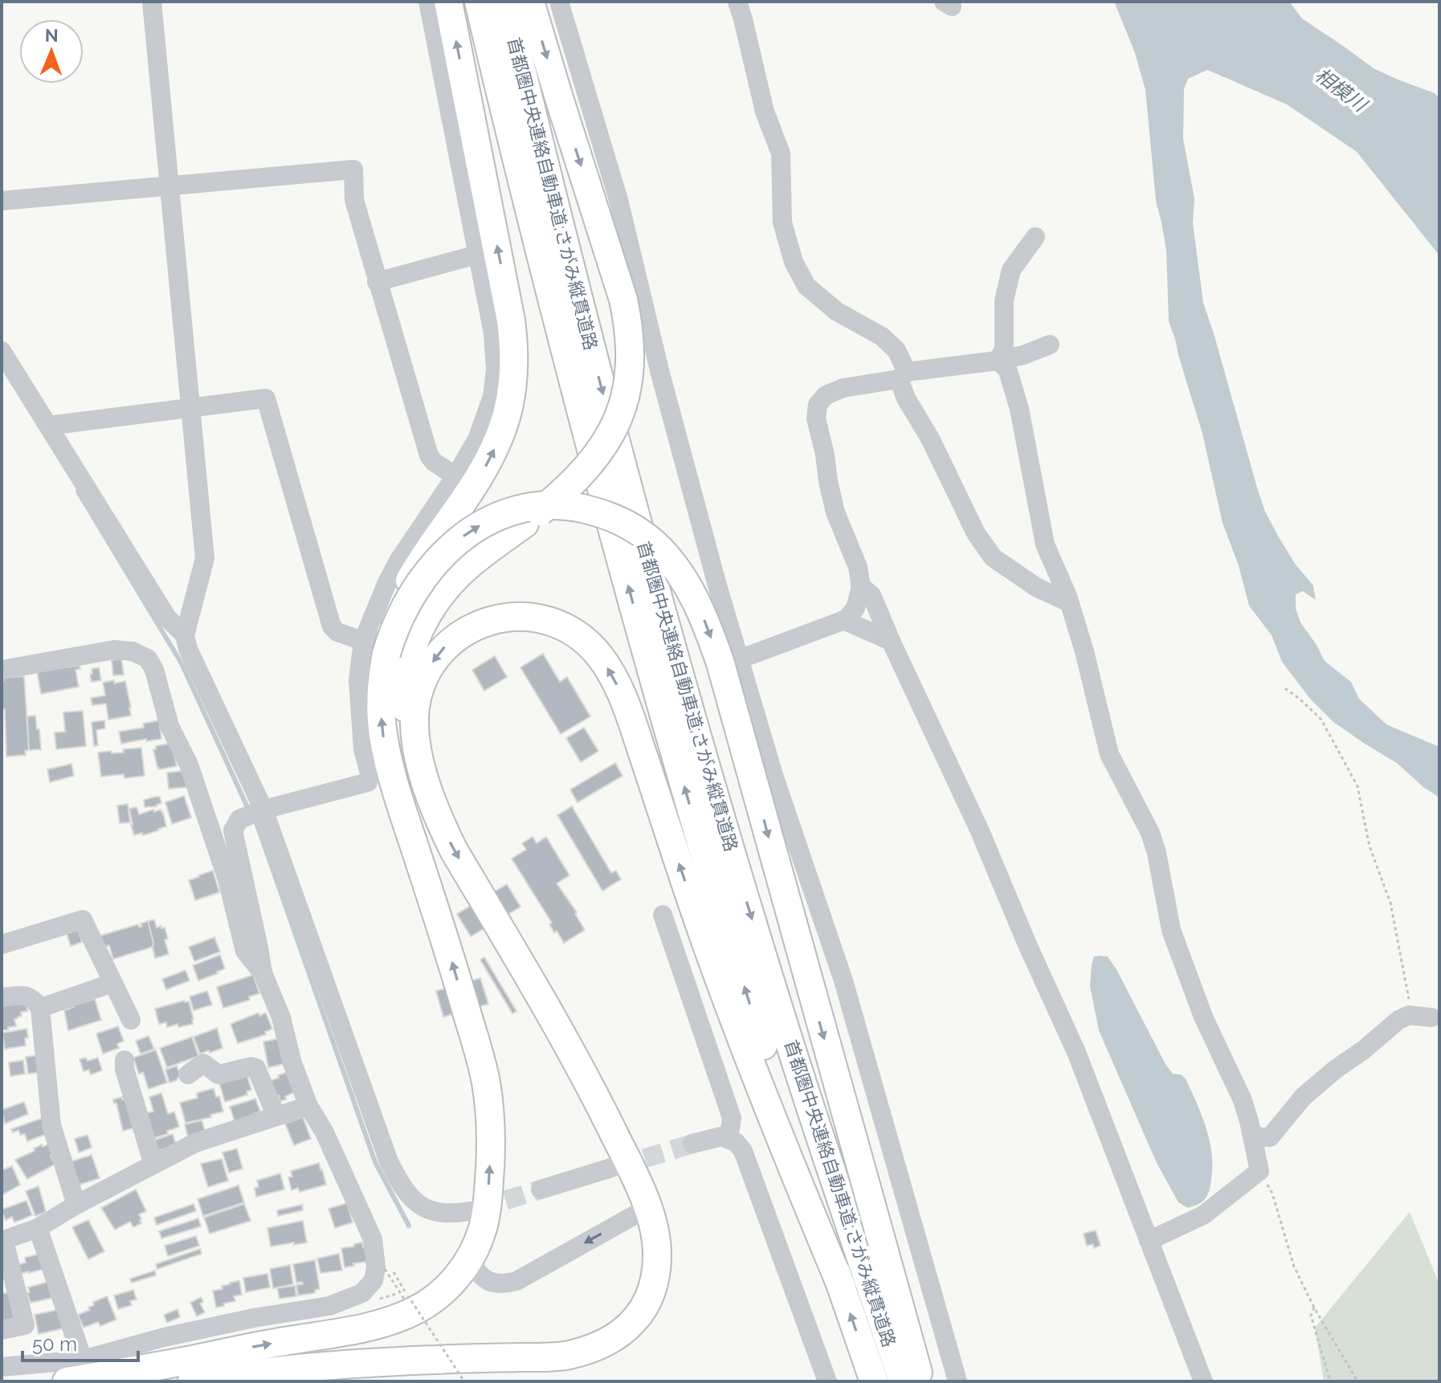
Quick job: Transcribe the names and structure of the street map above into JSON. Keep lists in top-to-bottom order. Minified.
{"streets":{"highway":["首都圏中央連絡自動車道;さがみ縦貫道路"]},"water":["相模川"],"scale_bar":"50 m","north":"top"}
